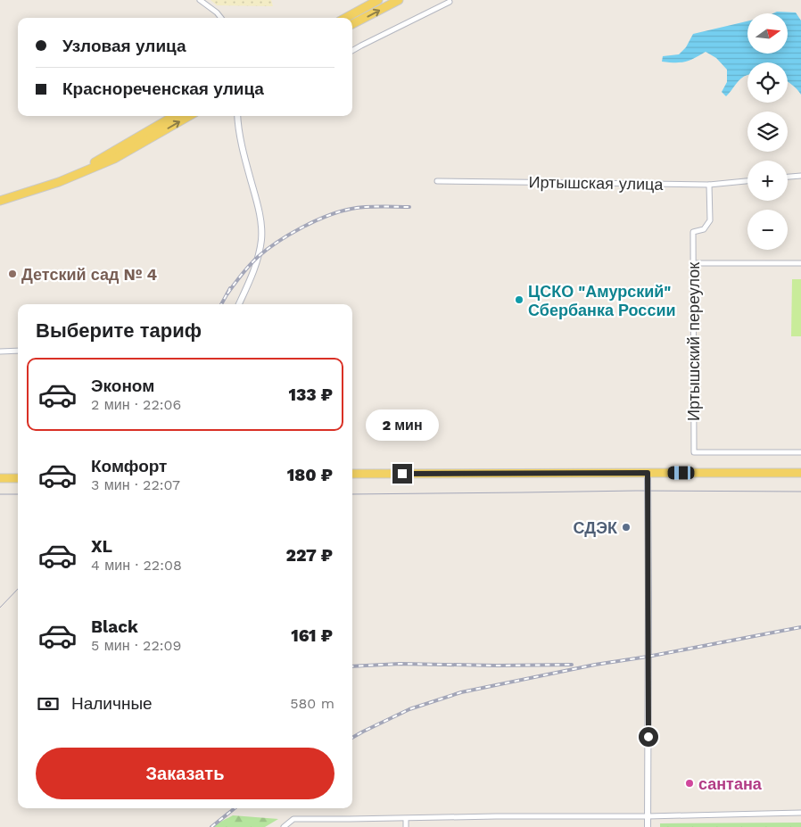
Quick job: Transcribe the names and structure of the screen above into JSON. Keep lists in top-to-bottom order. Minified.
{"streets":{"street":["Иртышская улица","Иртышский переулок"]},"crossings":[["Иртышская улица","Иртышский переулок"]],"places":["Детский сад № 4","ЦСКО \"Амурский\" Сбербанка России","СДЭК","сантана"],"north":"right","page":{"map_buttons":["+","−"],"banner":["Узловая улица","Краснореченская улица"],"heading":"Выберите тариф","list":[{"name":"Эконом","note":"2 мин · 22:06","value":"133 ₽"},{"name":"Комфорт","note":"3 мин · 22:07","value":"180 ₽"},{"name":"XL","note":"4 мин · 22:08","value":"227 ₽"},{"name":"Black","note":"5 мин · 22:09","value":"161 ₽"}],"bubble":"2 мин","pay":["Наличные","580 m"],"buttons":"Заказать"}}
